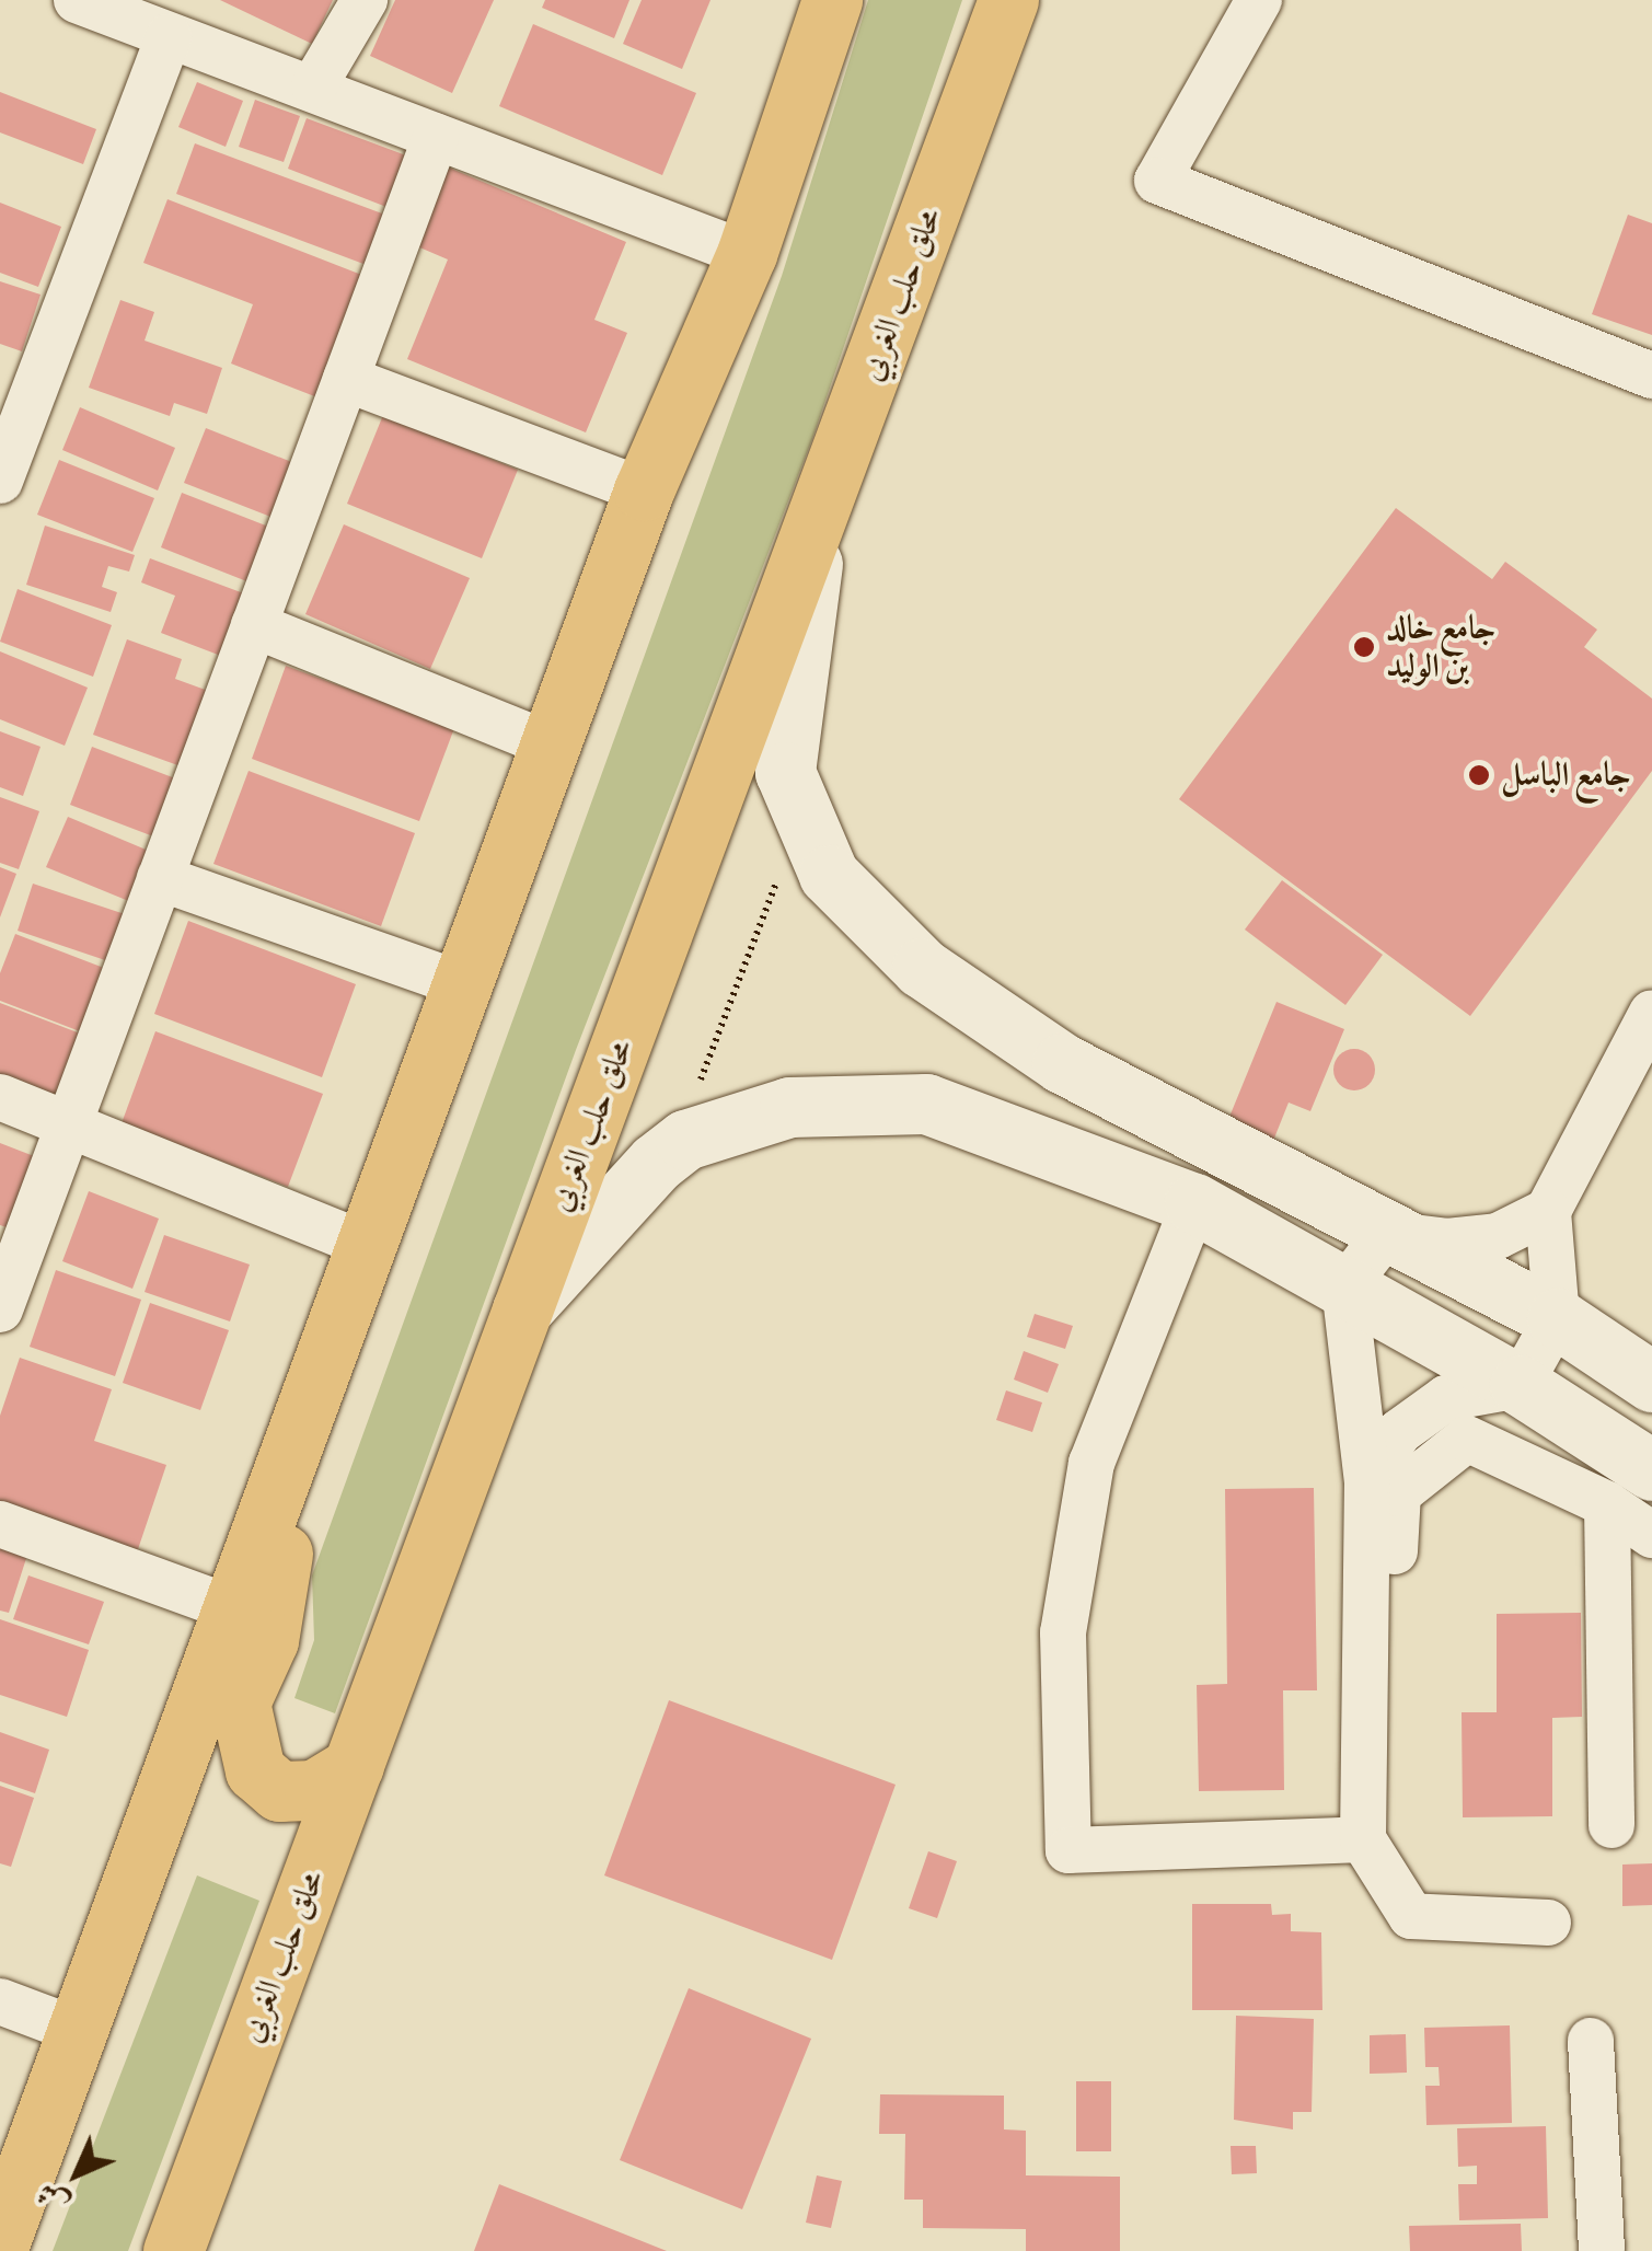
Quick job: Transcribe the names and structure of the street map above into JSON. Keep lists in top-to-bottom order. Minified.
{"streets":{"highway":["محلق حلب الغربي"]},"places":["جامع خالد بن الوليد","جامع الباسل"],"north":"bottom left"}
